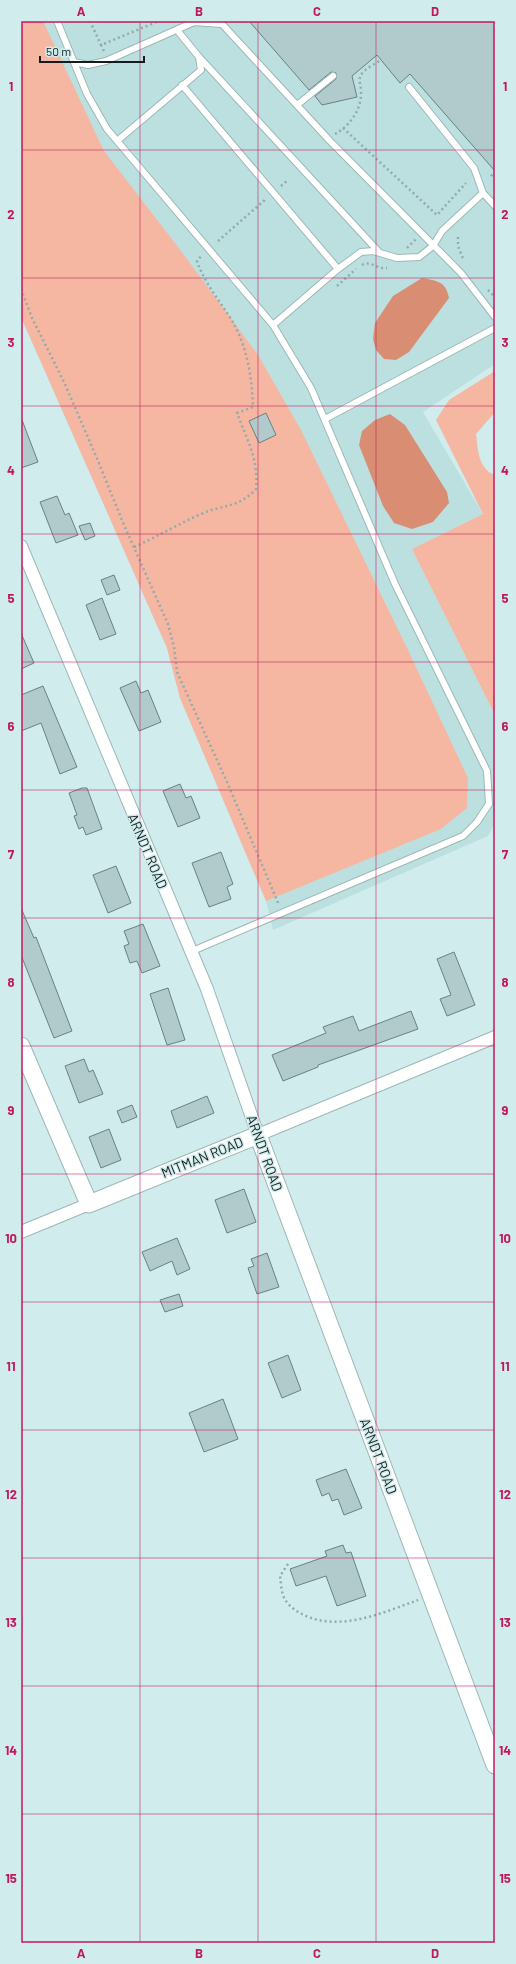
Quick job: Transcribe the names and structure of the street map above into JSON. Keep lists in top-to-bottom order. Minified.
{"streets":{"street":["ARNDT ROAD","MITMAN ROAD"]},"crossings":[["ARNDT ROAD","MITMAN ROAD"]],"scale_bar":"50 m","grid":{"columns":["A","B","C","D"],"rows":["1","2","3","4","5","6","7","8","9","10","11","12","13","14","15"]}}
